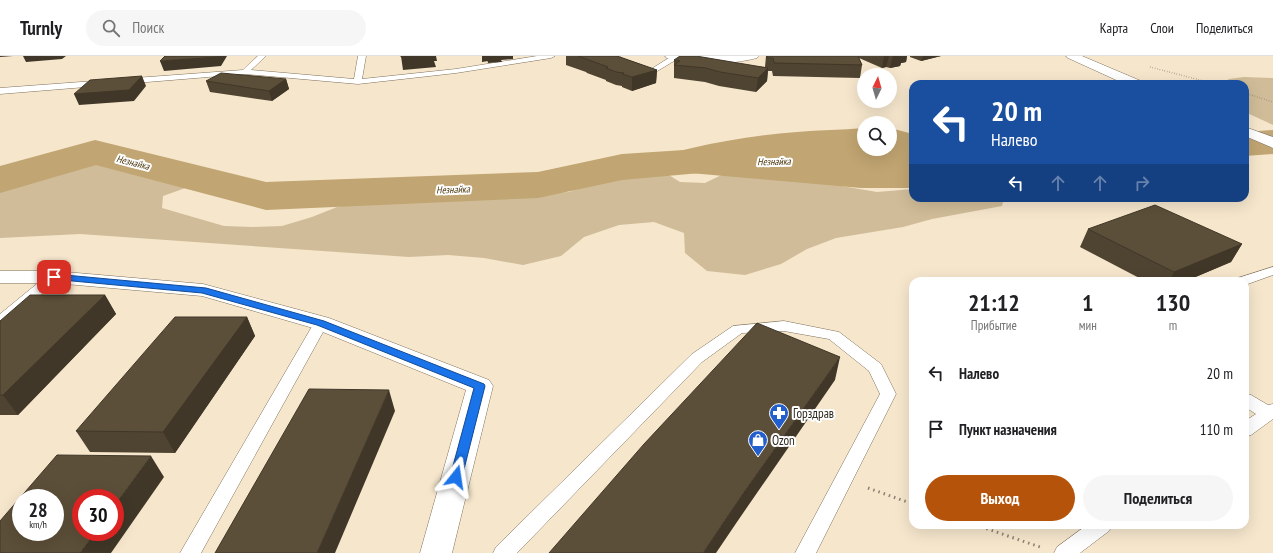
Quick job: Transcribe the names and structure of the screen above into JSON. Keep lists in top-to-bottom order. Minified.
{"water":["Незнайка"],"places":{"pharmacy":["Горздрав"],"shop":["Ozon"]},"north":"top","page":{"header":"Turnly","search":"Поиск","nav":["Карта","Слои","Поделиться"],"turn":["20 m","Налево"],"eta":["21:12","Прибытие","1","мин","130","m"],"list":[{"name":"Налево","value":"20 m"},{"name":"Пункт назначения","value":"110 m"}],"buttons":["Выход","Поделиться"],"speed":"28 km/h","limit":"30"}}
